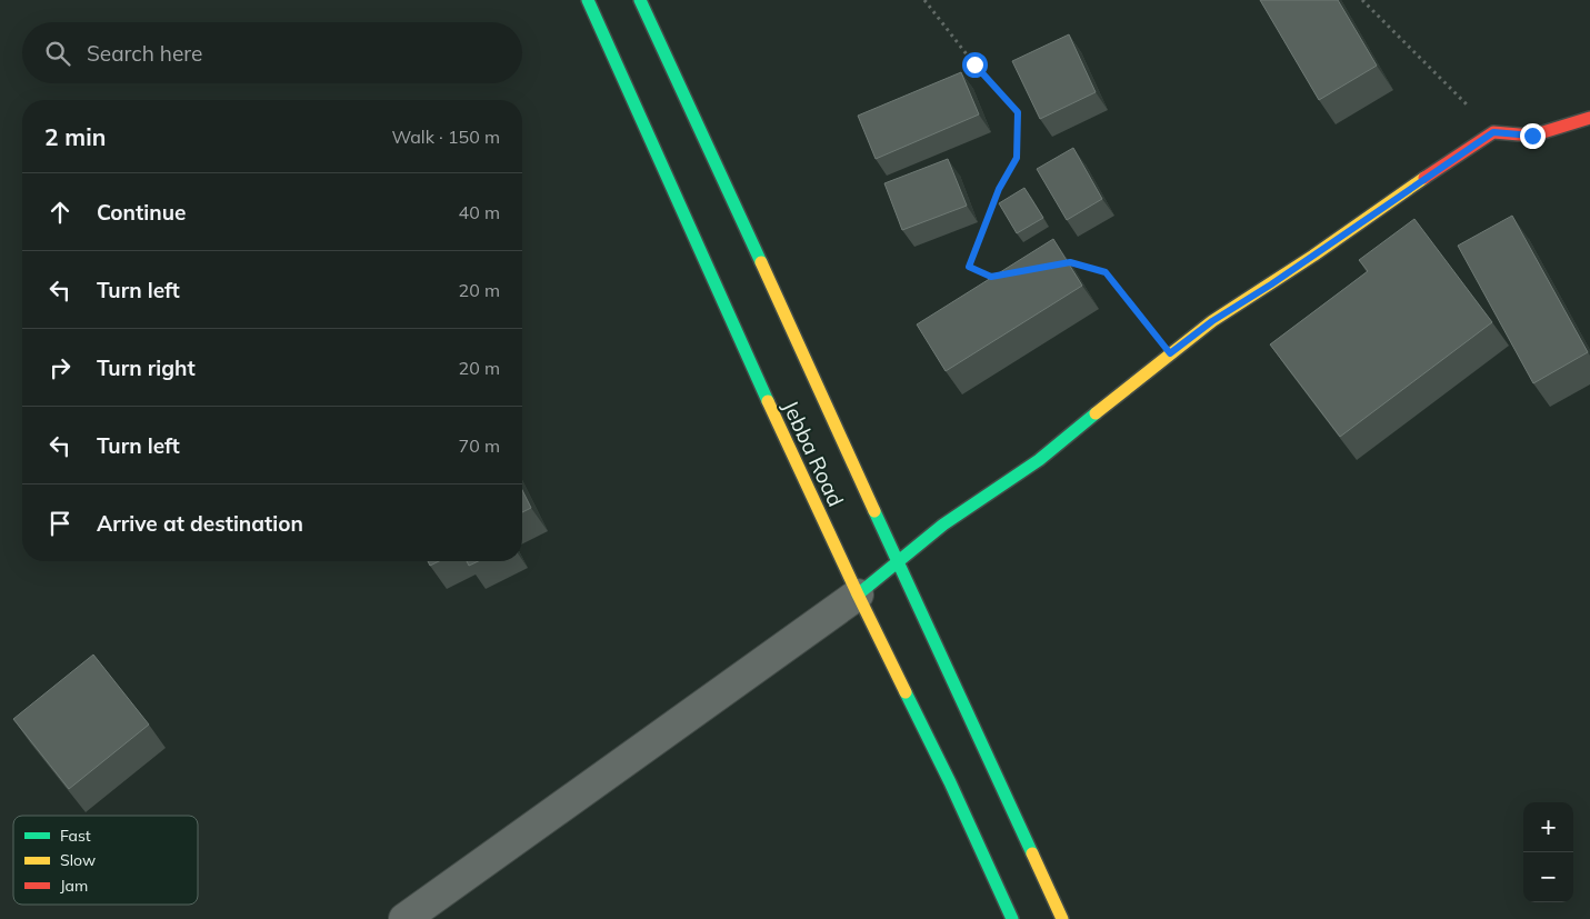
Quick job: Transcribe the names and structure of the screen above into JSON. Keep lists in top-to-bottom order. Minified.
{"streets":{"main road":["Jebba Road"]},"legend":["Fast","Slow","Jam"],"page":{"search":"Search here","heading":["2 min","Walk · 150 m"],"list":[["Continue","40 m"],["Turn left","20 m"],["Turn right","20 m"],["Turn left","70 m"],"Arrive at destination"],"map_buttons":["+","−"]}}
